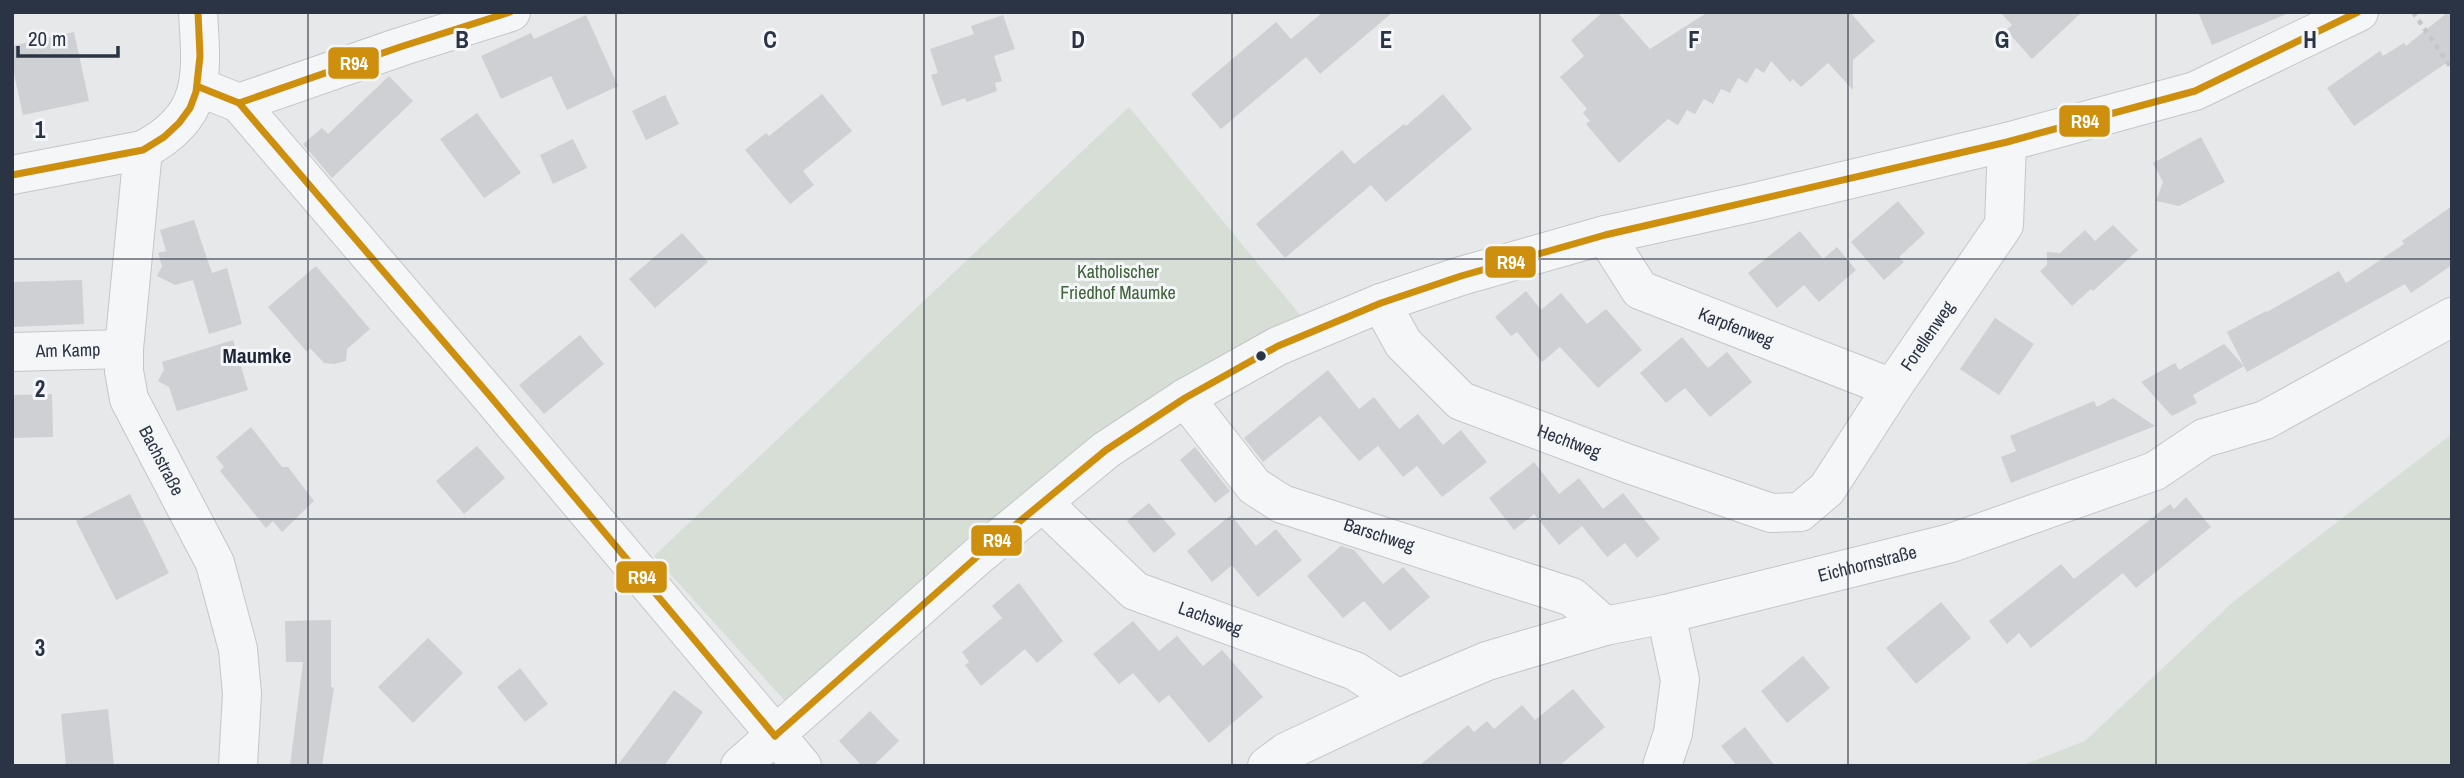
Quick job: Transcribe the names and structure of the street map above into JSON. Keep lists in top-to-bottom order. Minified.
{"streets":{"street":["Karpfenweg","Forellenweg","Am Kamp","Hechtweg","Bachstraße","Barschweg","Eichhornstraße","Lachsweg"]},"crossings":[["Karpfenweg","Forellenweg"],["Forellenweg","Hechtweg"],["Am Kamp","Bachstraße"],["Barschweg","Eichhornstraße"],["Eichhornstraße","Lachsweg"]],"districts":["Maumke"],"parks":["Katholischer Friedhof Maumke"],"lines":["transit line R94"],"scale_bar":"20 m","grid":{"columns":["B","C","D","E","F","G","H"],"rows":["1","2","3"]}}
